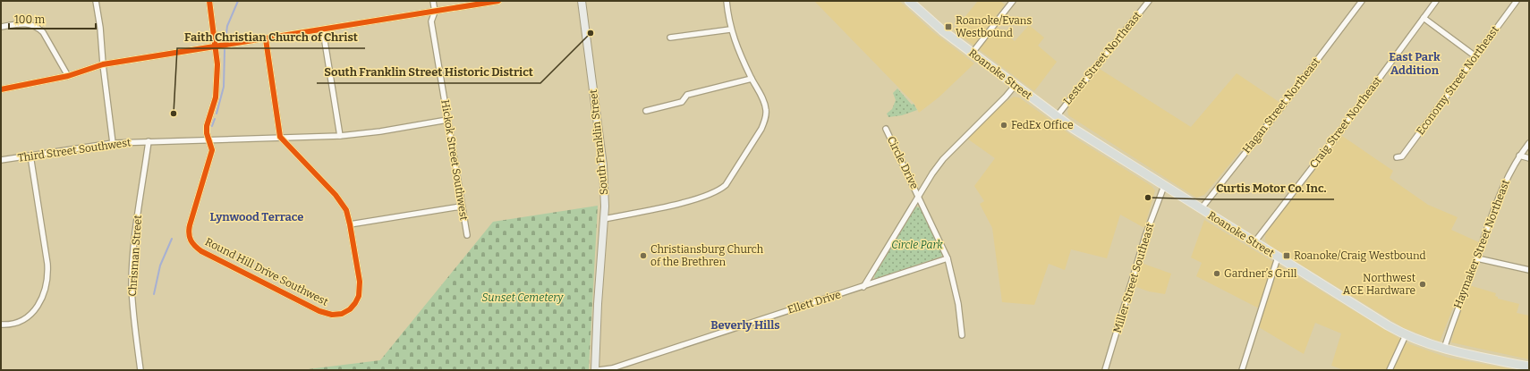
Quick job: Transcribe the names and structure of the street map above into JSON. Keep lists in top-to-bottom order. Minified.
{"streets":{"main road":["Roanoke Street","South Franklin Street"],"street":["Lester Street Northeast","Economy Street Northeast","Hagan Street Northeast","Craig Street Northeast","Third Street Southwest","Hickok Street Southwest","Circle Drive","Haymaker Street Northeast","Chrisman Street","Round Hill Drive Southwest","Miller Street Southeast","Ellett Drive"]},"crossings":[["Lester Street Northeast","Roanoke Street"],["Roanoke Street","Hagan Street Northeast"],["Roanoke Street","Craig Street Northeast"],["Roanoke Street","Haymaker Street Northeast"],["Roanoke Street","Miller Street Southeast"],["Third Street Southwest","Hickok Street Southwest"],["Third Street Southwest","Chrisman Street"],["Third Street Southwest","Round Hill Drive Southwest"],["Circle Drive","Ellett Drive"]],"districts":["East Park Addition","Lynwood Terrace","Beverly Hills"],"parks":["Circle Park","Sunset Cemetery"],"places":{"transit":["Roanoke/Evans Westbound","Roanoke/Craig Westbound"],"other":["South Franklin Street Historic District","Faith Christian Church of Christ","FedEx Office","Curtis Motor Co. Inc.","Christiansburg Church of the Brethren","Gardner’s Grill","Northwest ACE Hardware"]},"scale_bar":"100 m"}
